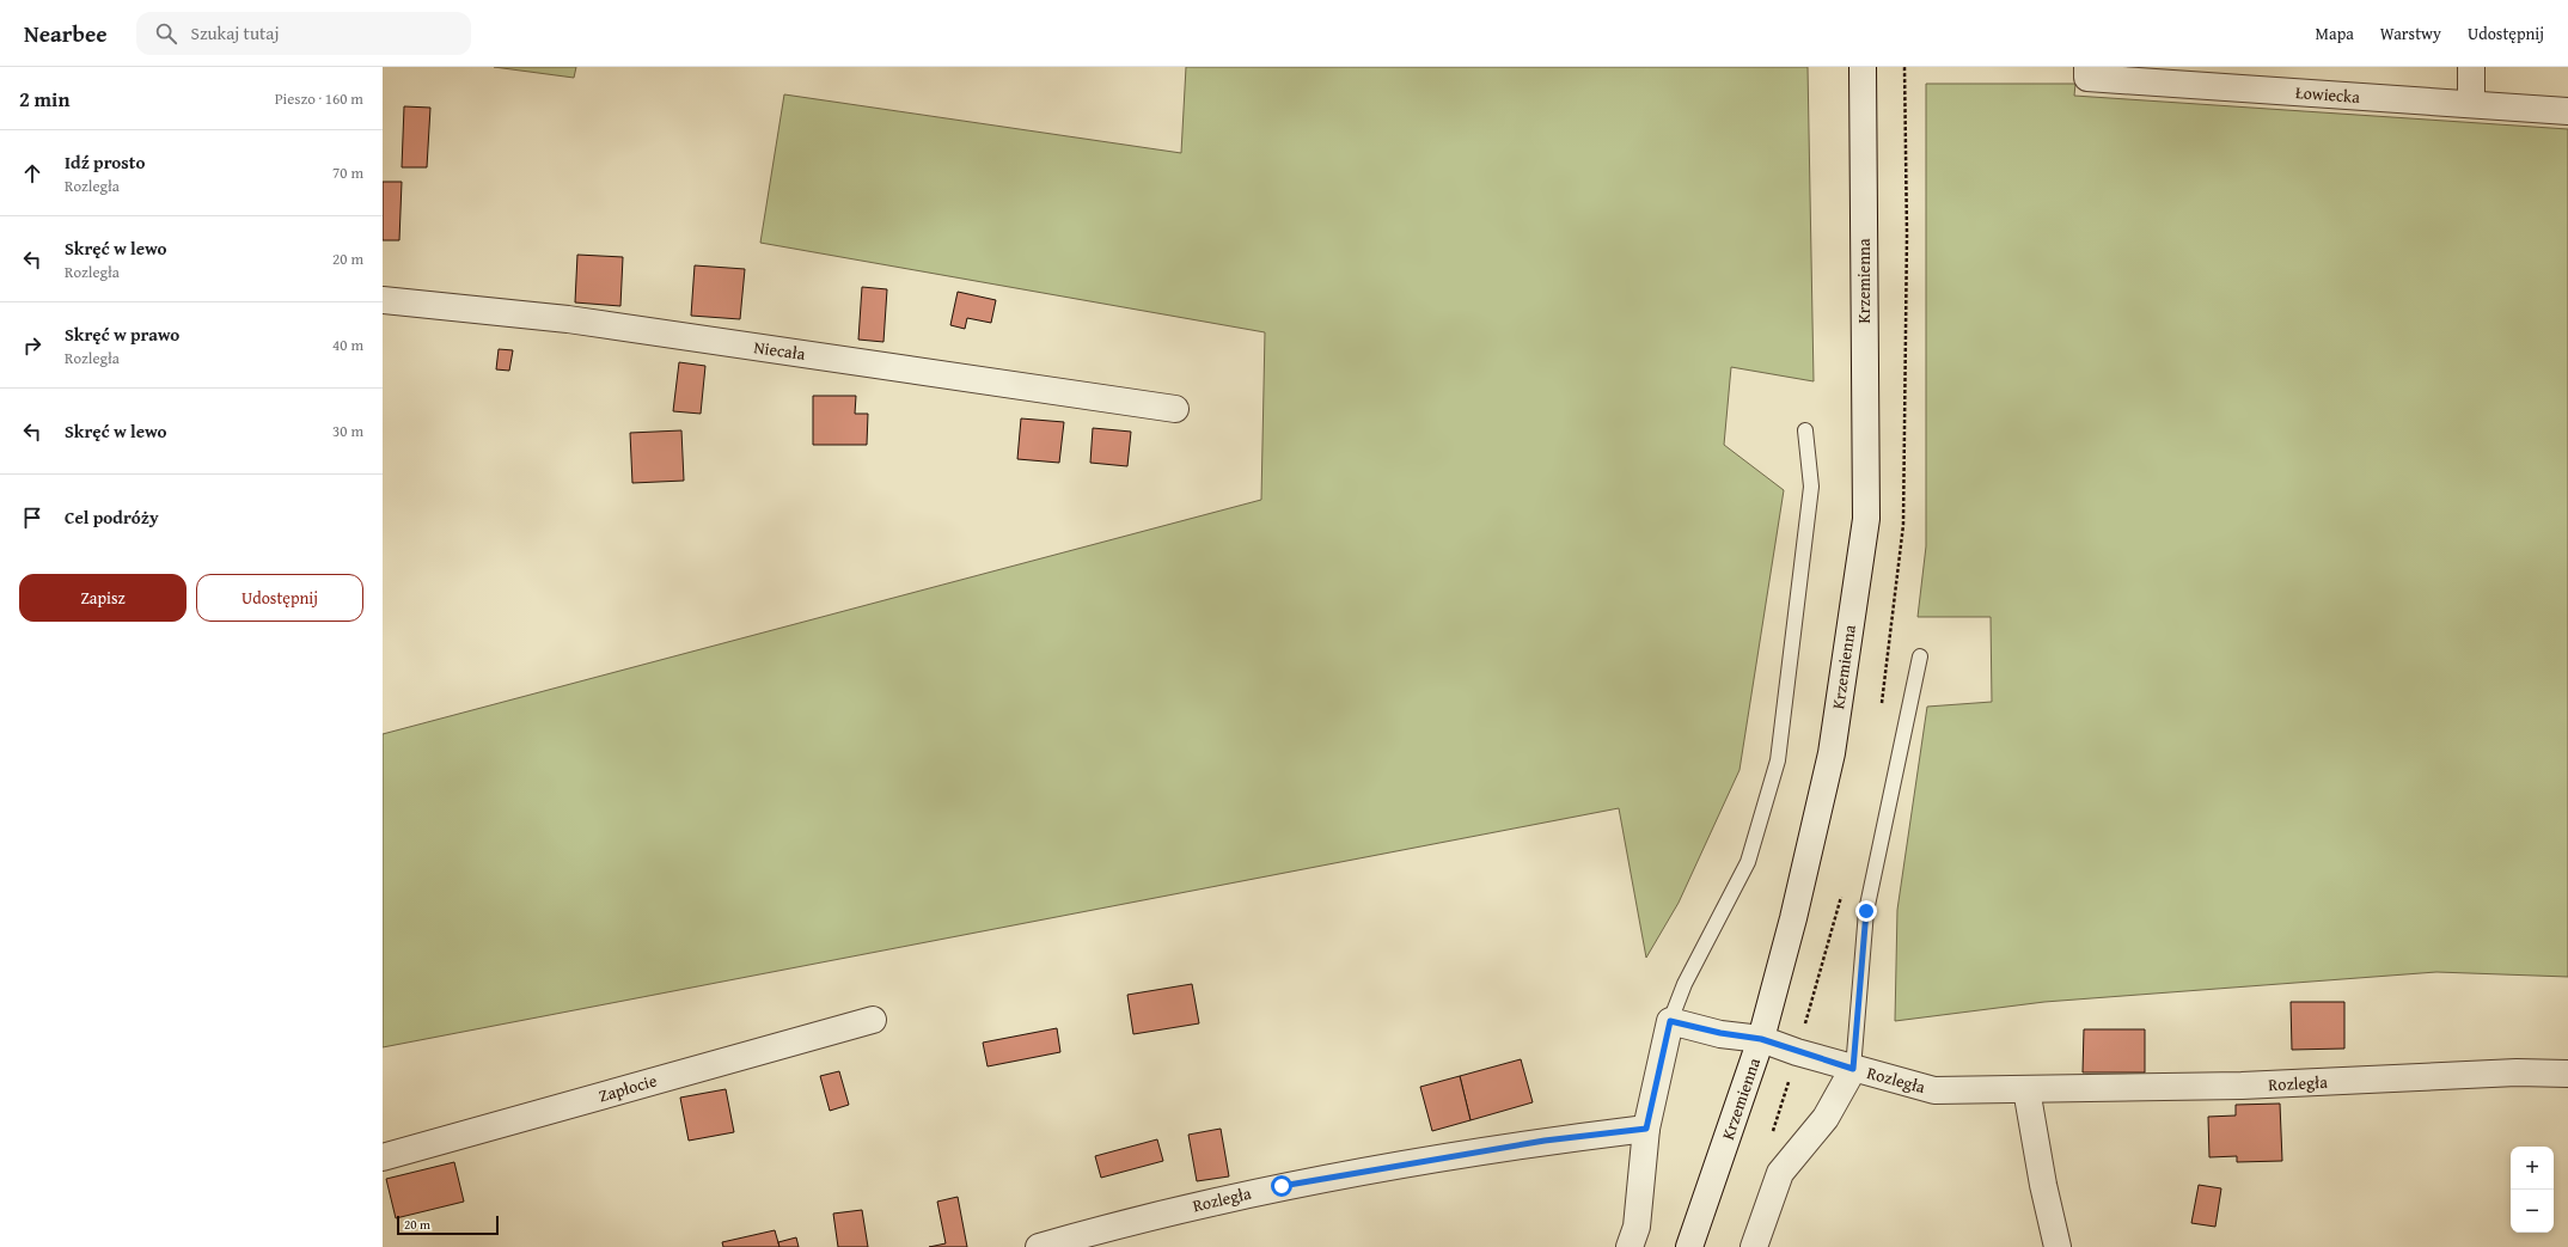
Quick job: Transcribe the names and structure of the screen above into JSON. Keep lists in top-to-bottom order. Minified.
{"streets":{"street":["Łowiecka","Krzemienna","Niecała","Rozległa","Zapłocie"]},"crossings":[["Krzemienna","Rozległa"]],"scale_bar":"20 m","page":{"header":"Nearbee","search":"Szukaj tutaj","nav":["Mapa","Warstwy","Udostępnij"],"heading":["2 min","Pieszo · 160 m"],"list":[["Idź prosto","Rozległa","70 m"],["Skręć w lewo","Rozległa","20 m"],["Skręć w prawo","Rozległa","40 m"],["Skręć w lewo","30 m"],"Cel podróży"],"buttons":["Zapisz","Udostępnij"],"map_buttons":["+","−"],"scale":"20 m"}}
